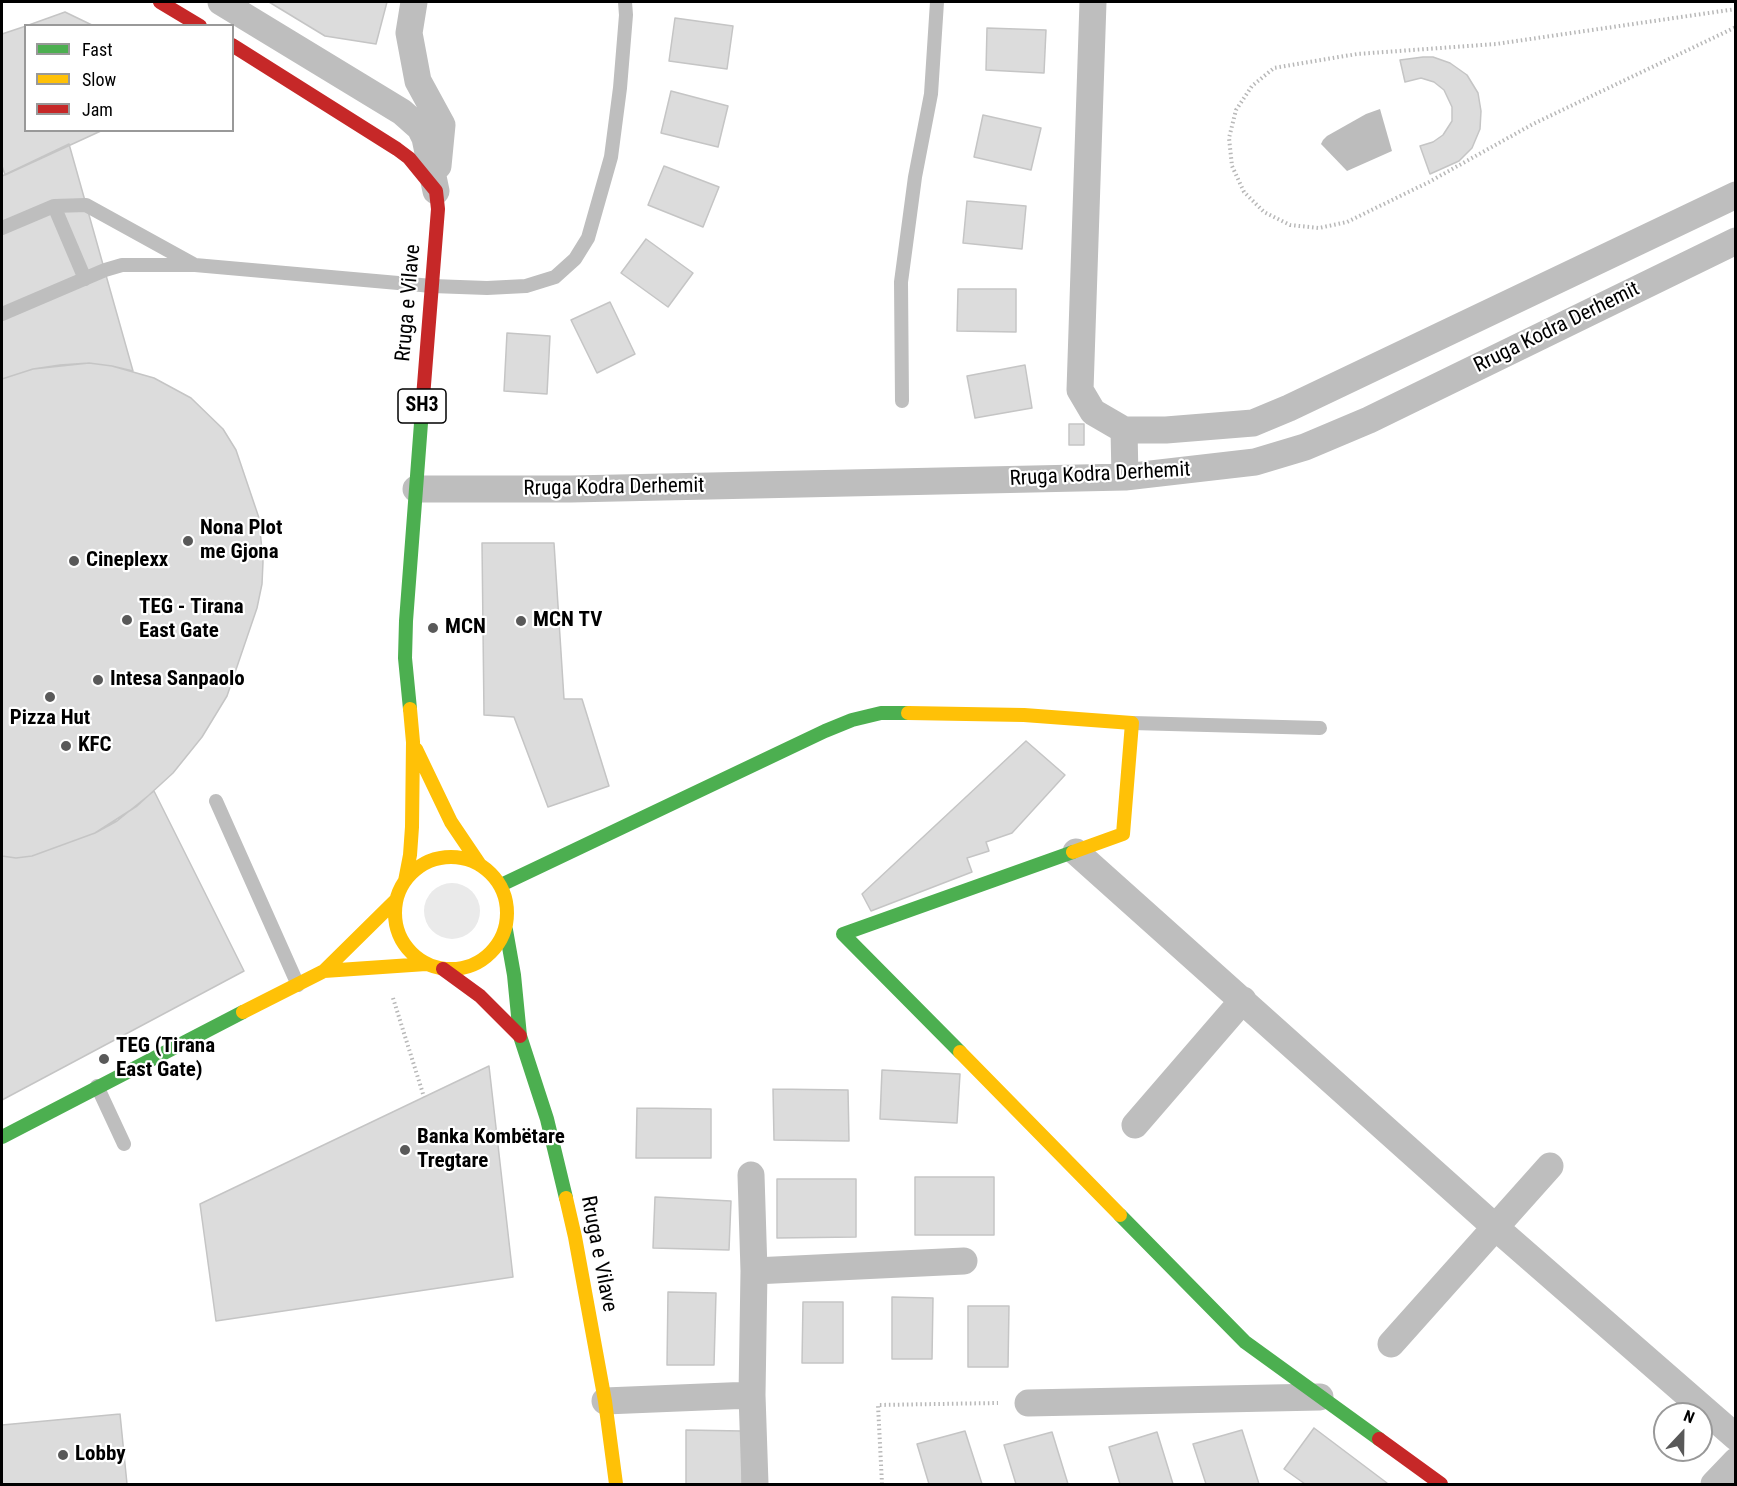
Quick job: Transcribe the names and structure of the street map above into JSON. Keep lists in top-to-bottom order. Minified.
{"streets":{"street":["Rruga e Vilave","Rruga Kodra Derhemit","SH3"]},"crossings":[["Rruga e Vilave","Rruga Kodra Derhemit"]],"places":["Nona Plot me Gjona","Cineplexx","TEG - Tirana East Gate","MCN TV","MCN","Intesa Sanpaolo","Pizza Hut","KFC","TEG (Tirana East Gate)","Banka Kombëtare Tregtare","Lobby"],"legend":["Fast","Slow","Jam"],"north":"top"}
